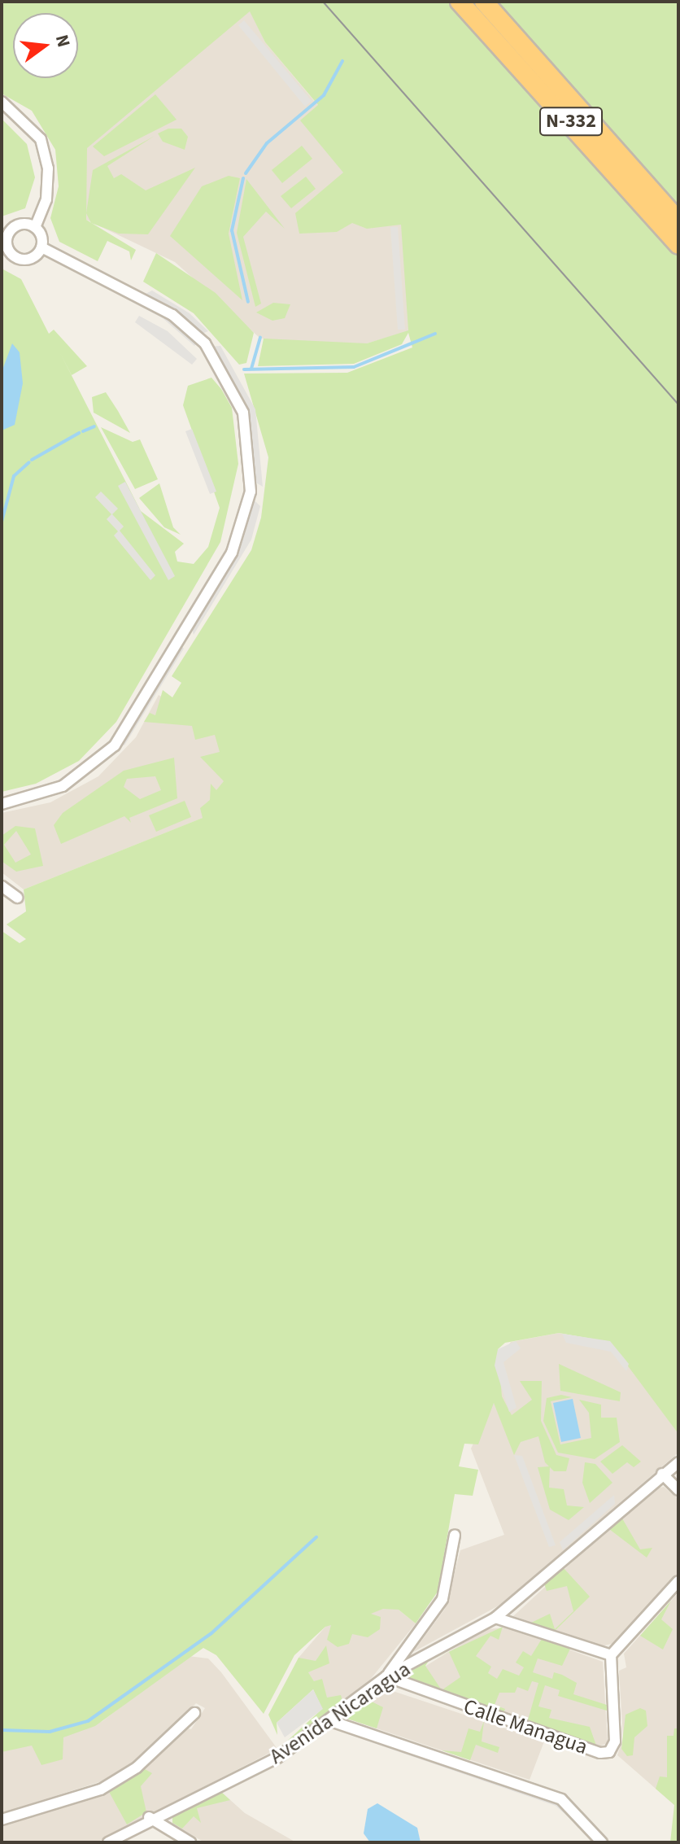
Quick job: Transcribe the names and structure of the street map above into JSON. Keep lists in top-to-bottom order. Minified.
{"streets":{"highway":["N-332"],"street":["Avenida Nicaragua","Calle Managua"]},"crossings":[["Avenida Nicaragua","Calle Managua"]],"north":"right"}
